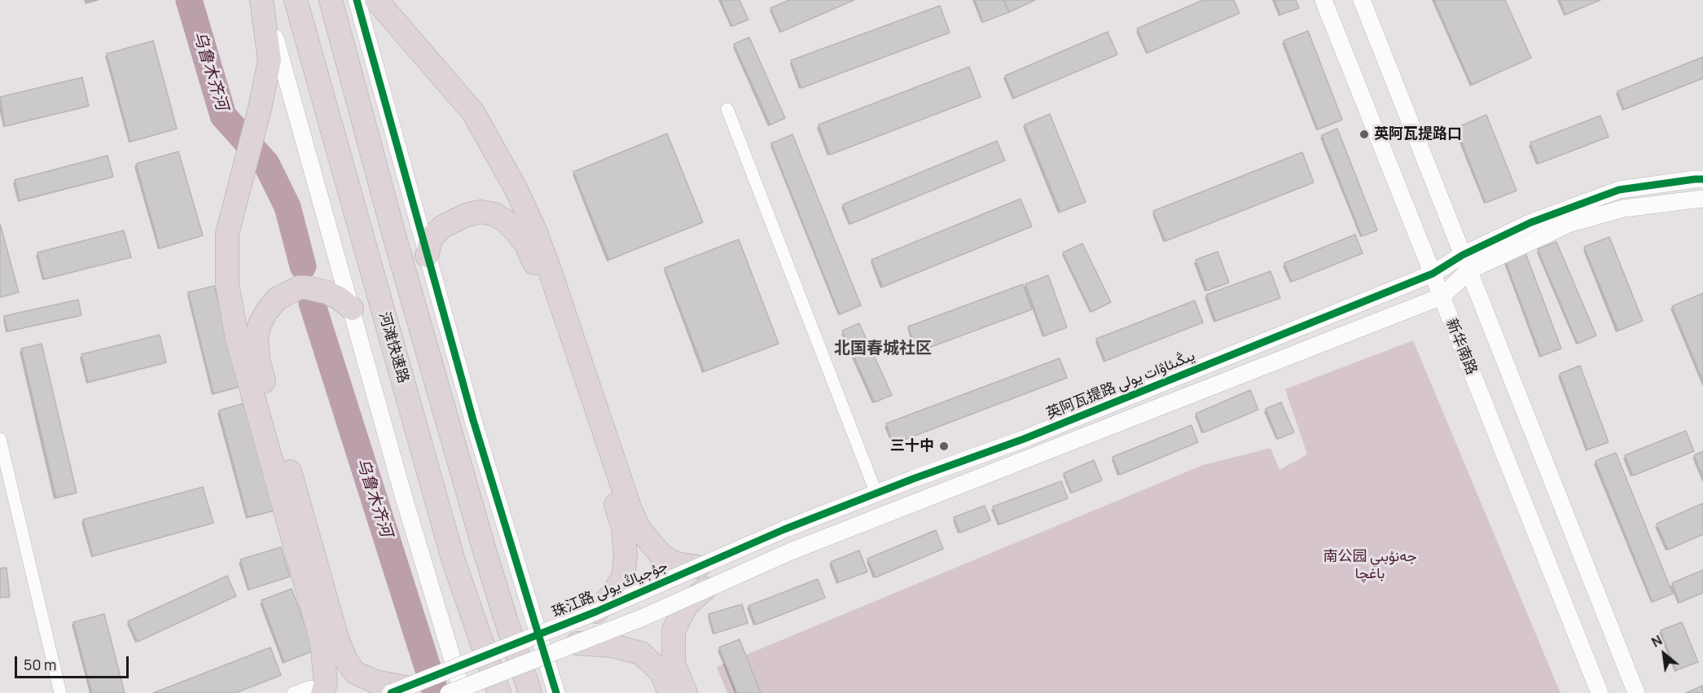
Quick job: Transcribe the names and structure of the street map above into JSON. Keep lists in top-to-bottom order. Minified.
{"streets":{"highway":["河滩快速路"],"street":["新华南路","英阿瓦提路 يىڭىئاۋات يولى","珠江路 جۇجياڭ يولى"]},"crossings":[["新华南路","英阿瓦提路 يىڭىئاۋات يولى"],["英阿瓦提路 يىڭىئاۋات يولى","珠江路 جۇجياڭ يولى"]],"districts":["北国春城社区"],"water":["乌鲁木齐河"],"parks":["南公园 جەنۇبىي باغچا"],"places":["英阿瓦提路口","三十中"],"scale_bar":"50 m","north":"top left"}
